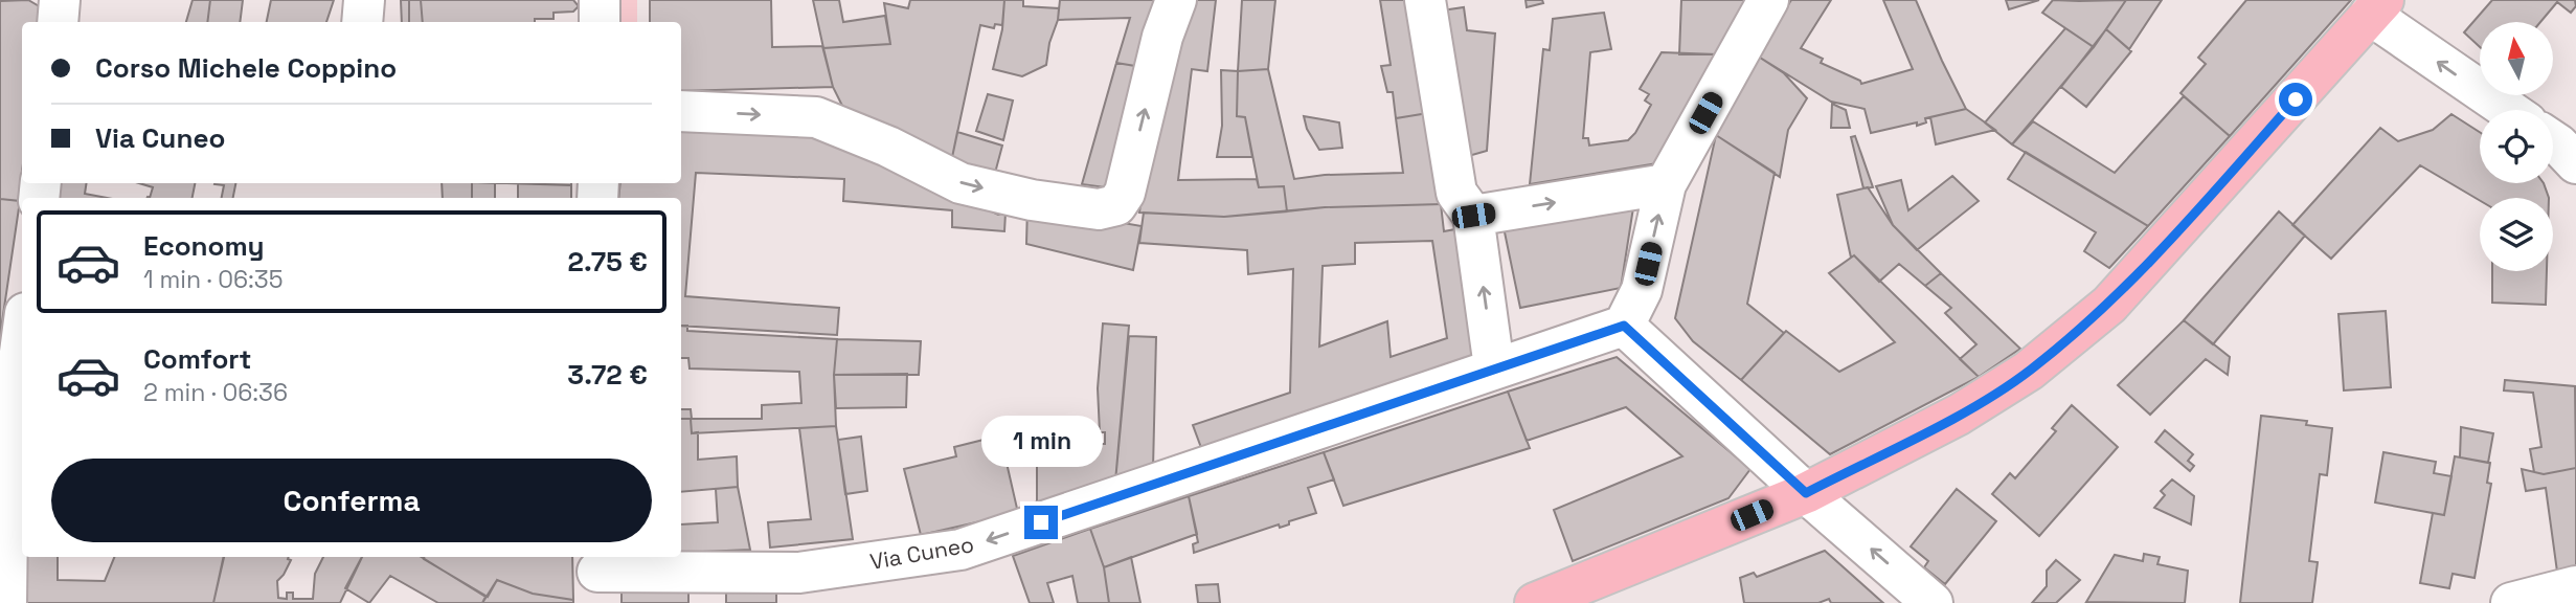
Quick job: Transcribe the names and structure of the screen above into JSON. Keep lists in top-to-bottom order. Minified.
{"streets":{"street":["Via Cuneo"]},"one_way":["Via Cuneo"],"north":"top","page":{"banner":["Corso Michele Coppino","Via Cuneo"],"list":[{"name":"Economy","note":"1 min · 06:35","value":"2.75 €"},{"name":"Comfort","note":"2 min · 06:36","value":"3.72 €"}],"bubble":"1 min","buttons":"Conferma"}}
